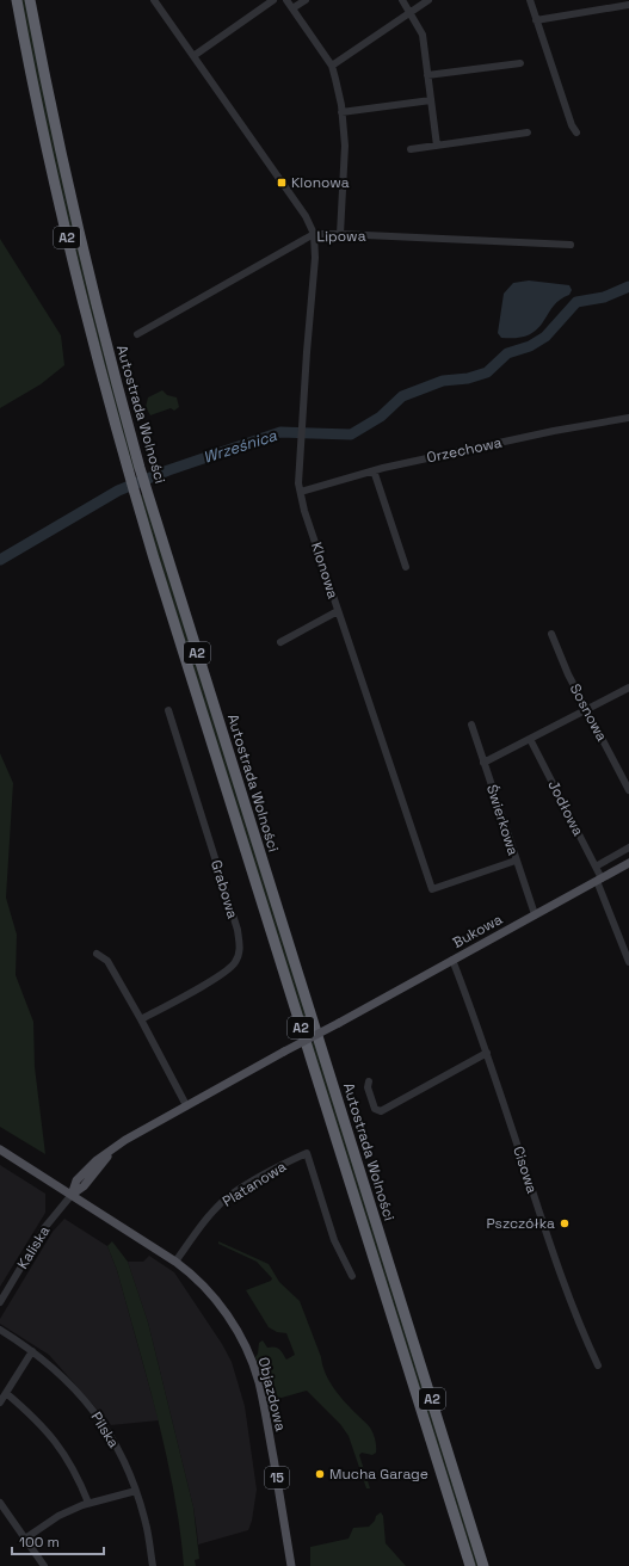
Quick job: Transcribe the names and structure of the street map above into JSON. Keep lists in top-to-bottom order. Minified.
{"streets":{"highway":["A2","Autostrada Wolności"],"main road":["Bukowa","Objazdowa","15"],"street":["Lipowa","Orzechowa","Klonowa","Sosnowa","Jodłowa","Świerkowa","Grabowa","Cisowa","Platanowa","Kaliska","Pilska"]},"crossings":[["Lipowa","Klonowa"],["Orzechowa","Klonowa"],["Klonowa","Świerkowa"],["Jodłowa","Bukowa"],["Świerkowa","Bukowa"],["Bukowa","Cisowa"],["Platanowa","Objazdowa"],["Kaliska","Objazdowa"],["Kaliska","15"],["Objazdowa","15"]],"water":["Wrześnica"],"places":{"transit":["Klonowa"],"other":["Pszczółka","Mucha Garage"]},"scale_bar":"100 m"}
